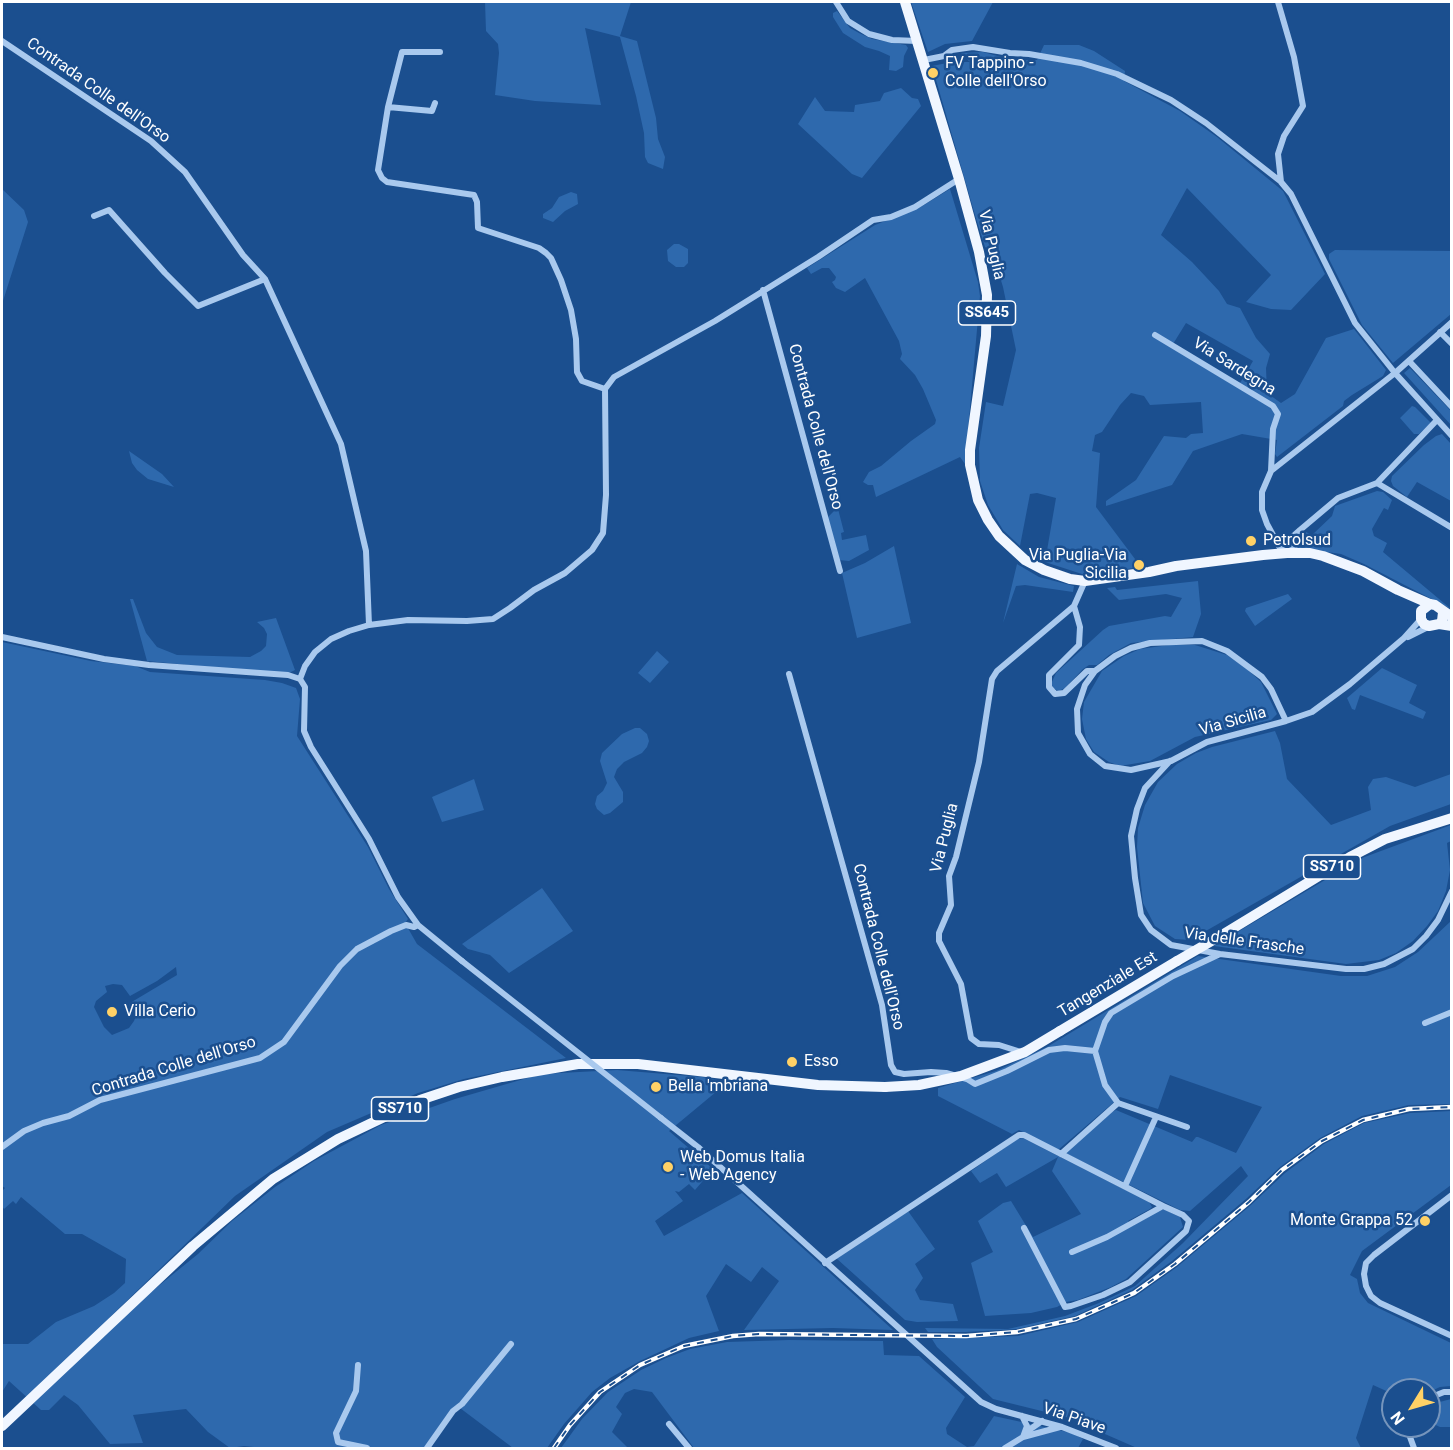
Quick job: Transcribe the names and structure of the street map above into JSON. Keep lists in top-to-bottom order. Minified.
{"streets":{"main road":["Via Puglia","SS645","SS710","Tangenziale Est"],"street":["Contrada Colle dell'Orso","Via Sardegna","Via Sicilia","Via delle Frasche","Via Piave"]},"crossings":[["Contrada Colle dell'Orso","Via Puglia"],["Contrada Colle dell'Orso","Via Piave"],["Via Puglia","SS645"],["Via Puglia","Via Sardegna"],["Via Puglia","Via Sicilia"],["SS645","Via Sicilia"],["Via Sicilia","Via delle Frasche"]],"places":["FV Tappino - Colle dell'Orso","Petrolsud","Via Puglia-Via Sicilia","Villa Cerio","Esso","Bella 'mbriana","Web Domus Italia - Web Agency","Monte Grappa 52"],"north":"bottom left"}
